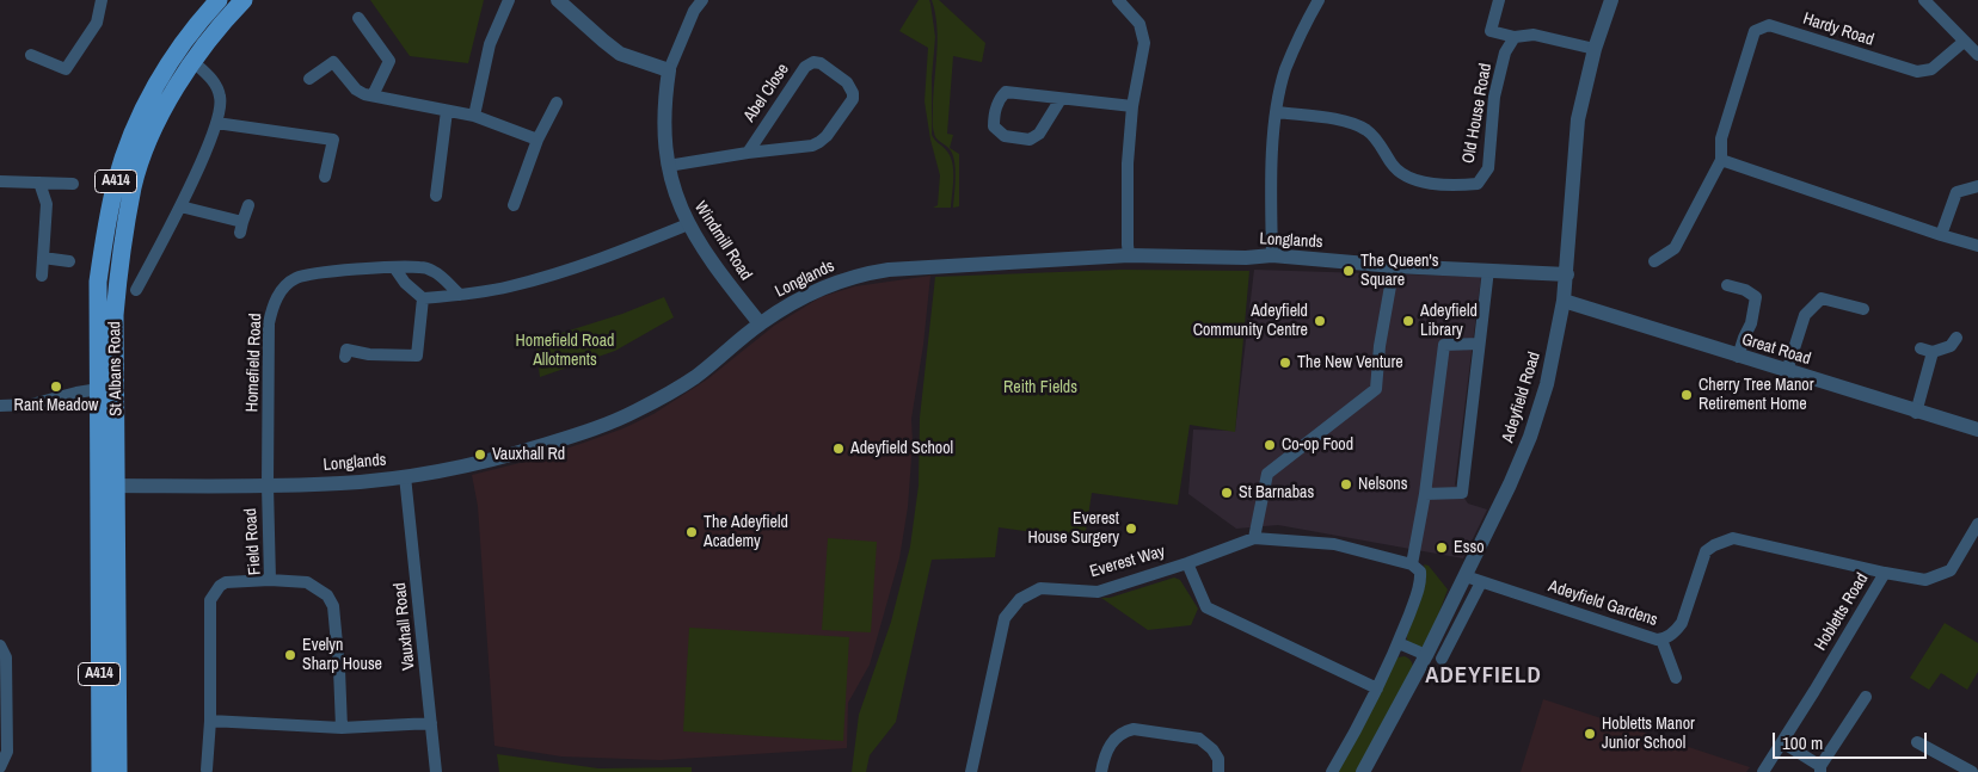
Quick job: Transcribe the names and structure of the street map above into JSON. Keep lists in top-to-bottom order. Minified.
{"streets":{"main road":["A414","St Albans Road"],"street":["Hardy Road","Abel Close","Old House Road","Windmill Road","Longlands","Great Road","Homefield Road","Adeyfield Road","Field Road","Everest Way","Adeyfield Gardens","Hobletts Road","Vauxhall Road"]},"crossings":[["Abel Close","Windmill Road"],["Windmill Road","Longlands"],["Longlands","Homefield Road"],["Longlands","St Albans Road"],["Longlands","Adeyfield Road"],["Longlands","Field Road"],["Longlands","Vauxhall Road"],["Great Road","Adeyfield Road"],["Homefield Road","Field Road"],["Adeyfield Road","Adeyfield Gardens"],["Adeyfield Gardens","Hobletts Road"]],"districts":["ADEYFIELD"],"parks":["Homefield Road Allotments","Reith Fields"],"places":["The Queen's Square","Adeyfield Community Centre","Adeyfield Library","The New Venture","Rant Meadow","Cherry Tree Manor Retirement Home","Co-op Food","Adeyfield School","Vauxhall Rd","Nelsons","St Barnabas","Everest House Surgery","The Adeyfield Academy","Esso","Evelyn Sharp House","Hobletts Manor Junior School"],"scale_bar":"100 m"}
